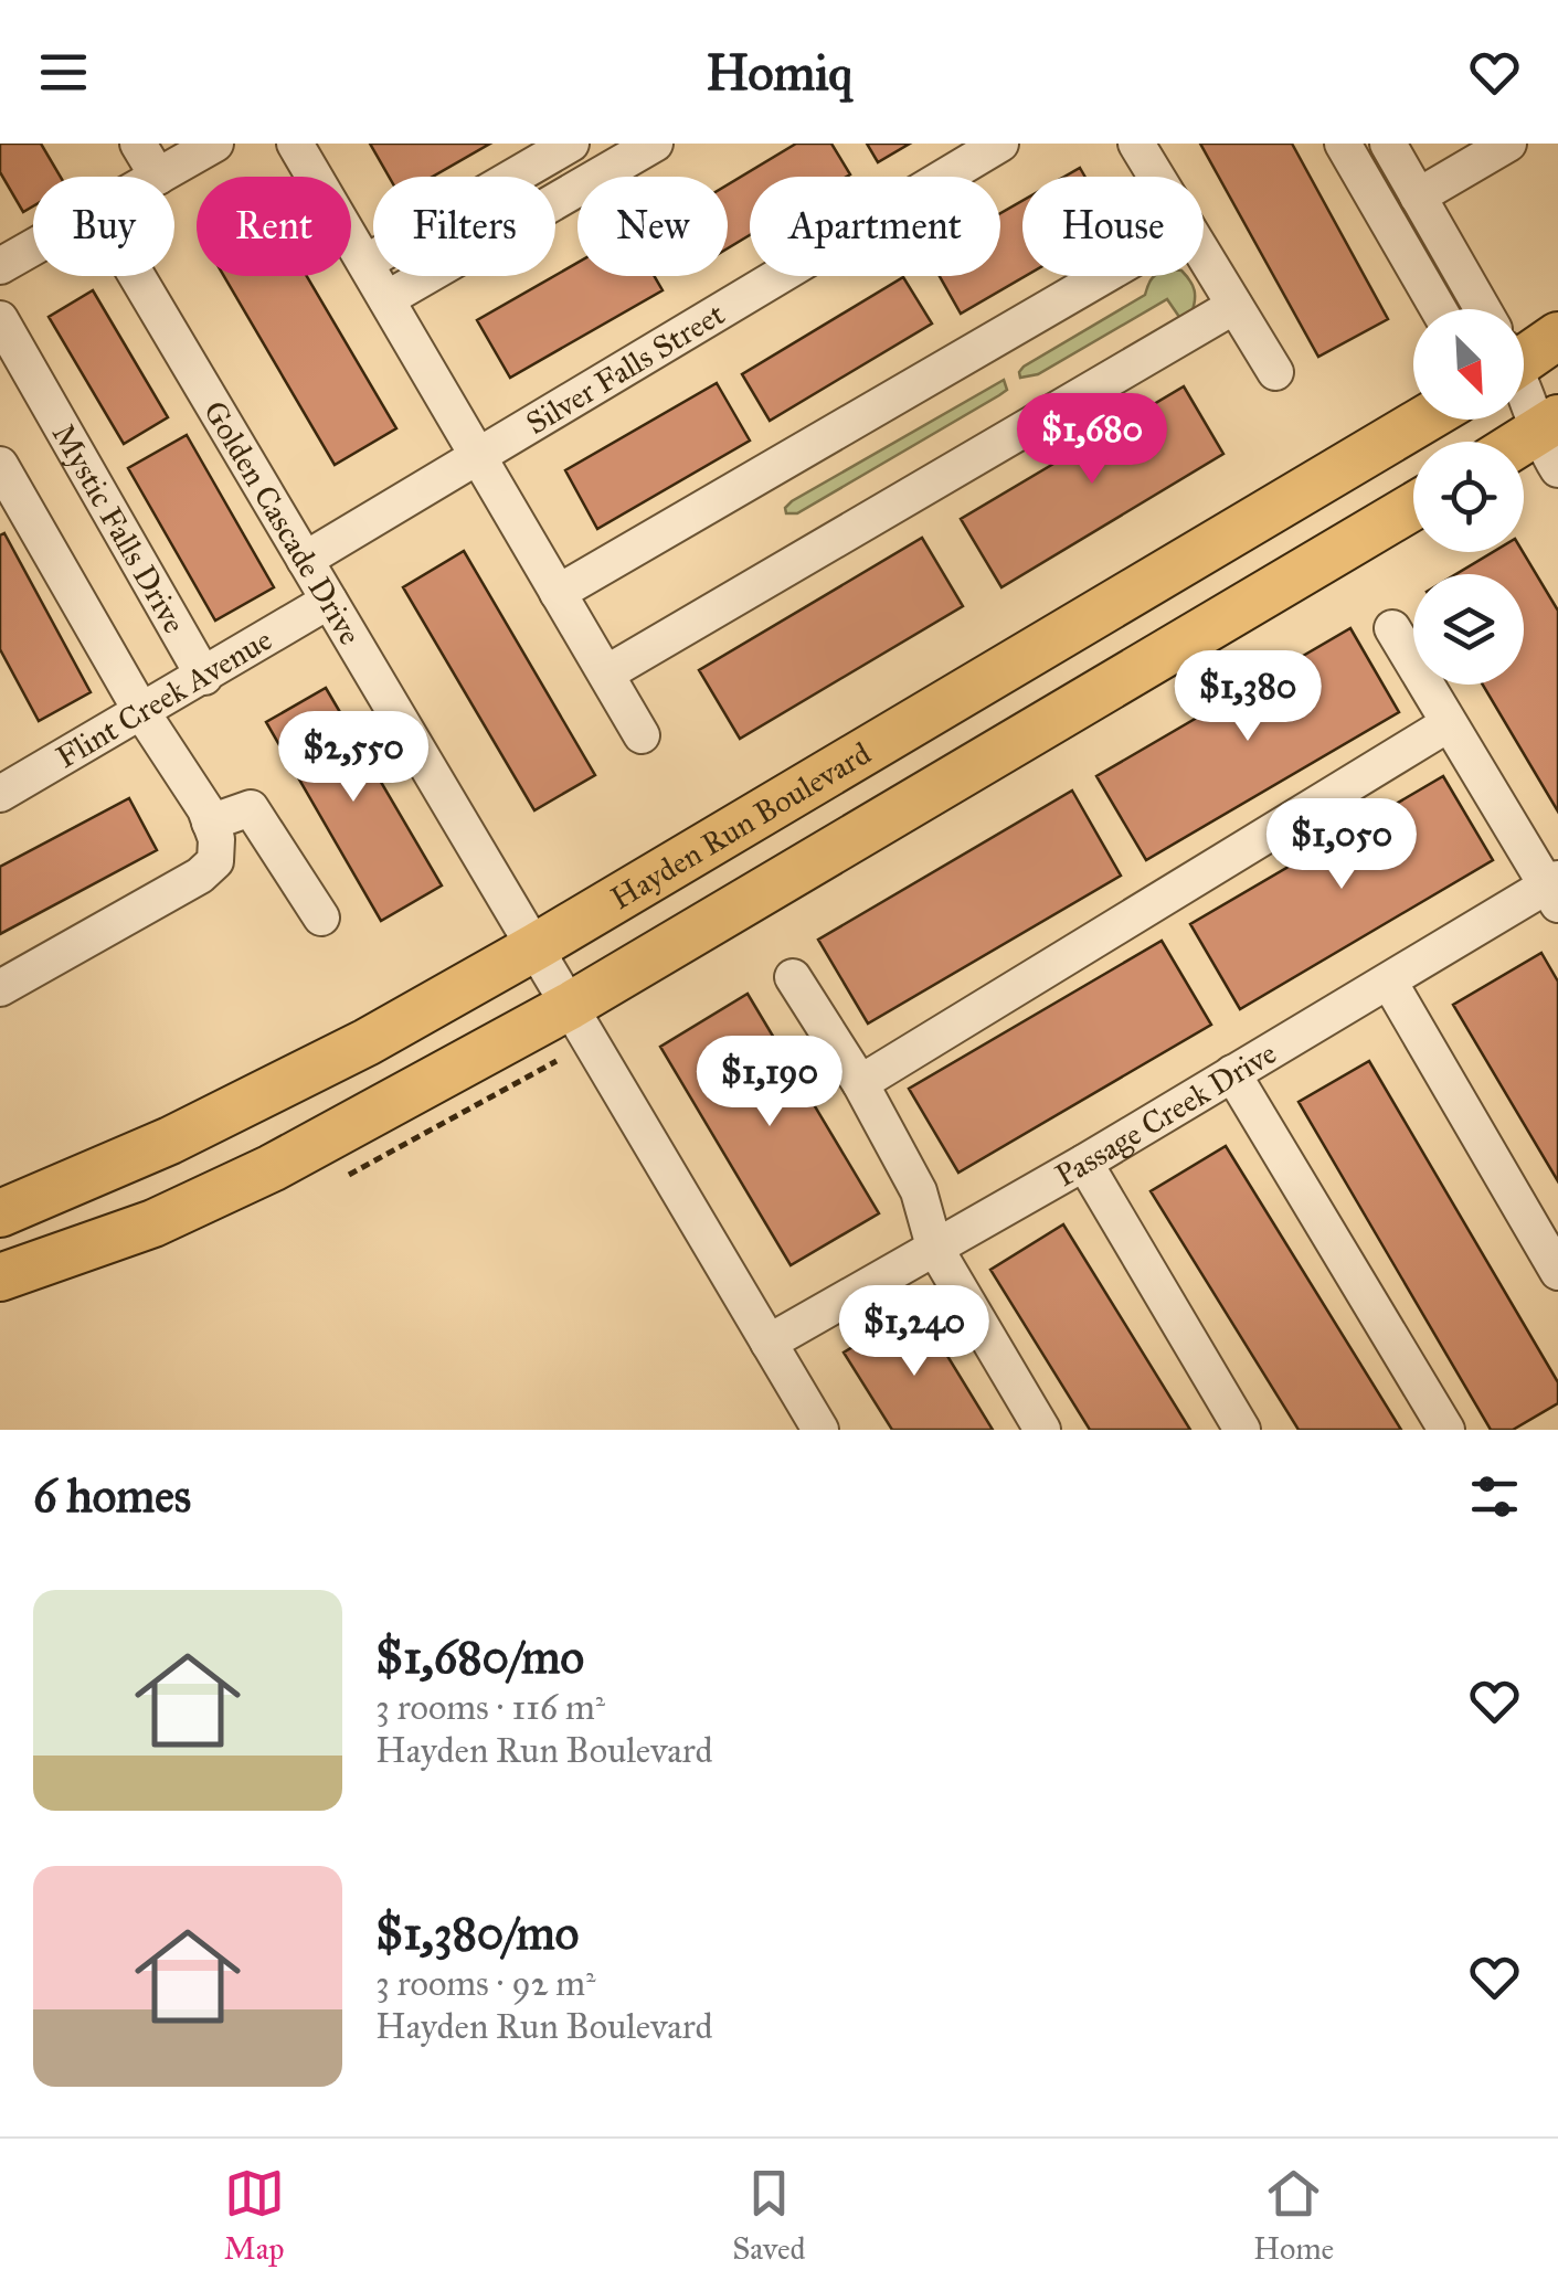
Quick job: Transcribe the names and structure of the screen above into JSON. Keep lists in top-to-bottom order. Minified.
{"streets":{"main road":["Hayden Run Boulevard"],"street":["Silver Falls Street","Golden Cascade Drive","Mystic Falls Drive","Flint Creek Avenue","Passage Creek Drive"]},"crossings":[["Silver Falls Street","Golden Cascade Drive"],["Golden Cascade Drive","Flint Creek Avenue"],["Golden Cascade Drive","Hayden Run Boulevard"],["Golden Cascade Drive","Passage Creek Drive"],["Mystic Falls Drive","Flint Creek Avenue"]],"north":"bottom right","page":{"header":"Homiq","chip":["Buy","Rent","Filters","New","Apartment","House"],"price":["$1,680","$1,380","$2,550","$1,050","$1,190","$1,240"],"heading":"6 homes","list":[{"name":"$1,680/mo","note":"3 rooms · 116 m² · Hayden Run Boulevard"},{"name":"$1,380/mo","note":"3 rooms · 92 m² · Hayden Run Boulevard"}],"tabs":["Map","Saved","Home"]}}
